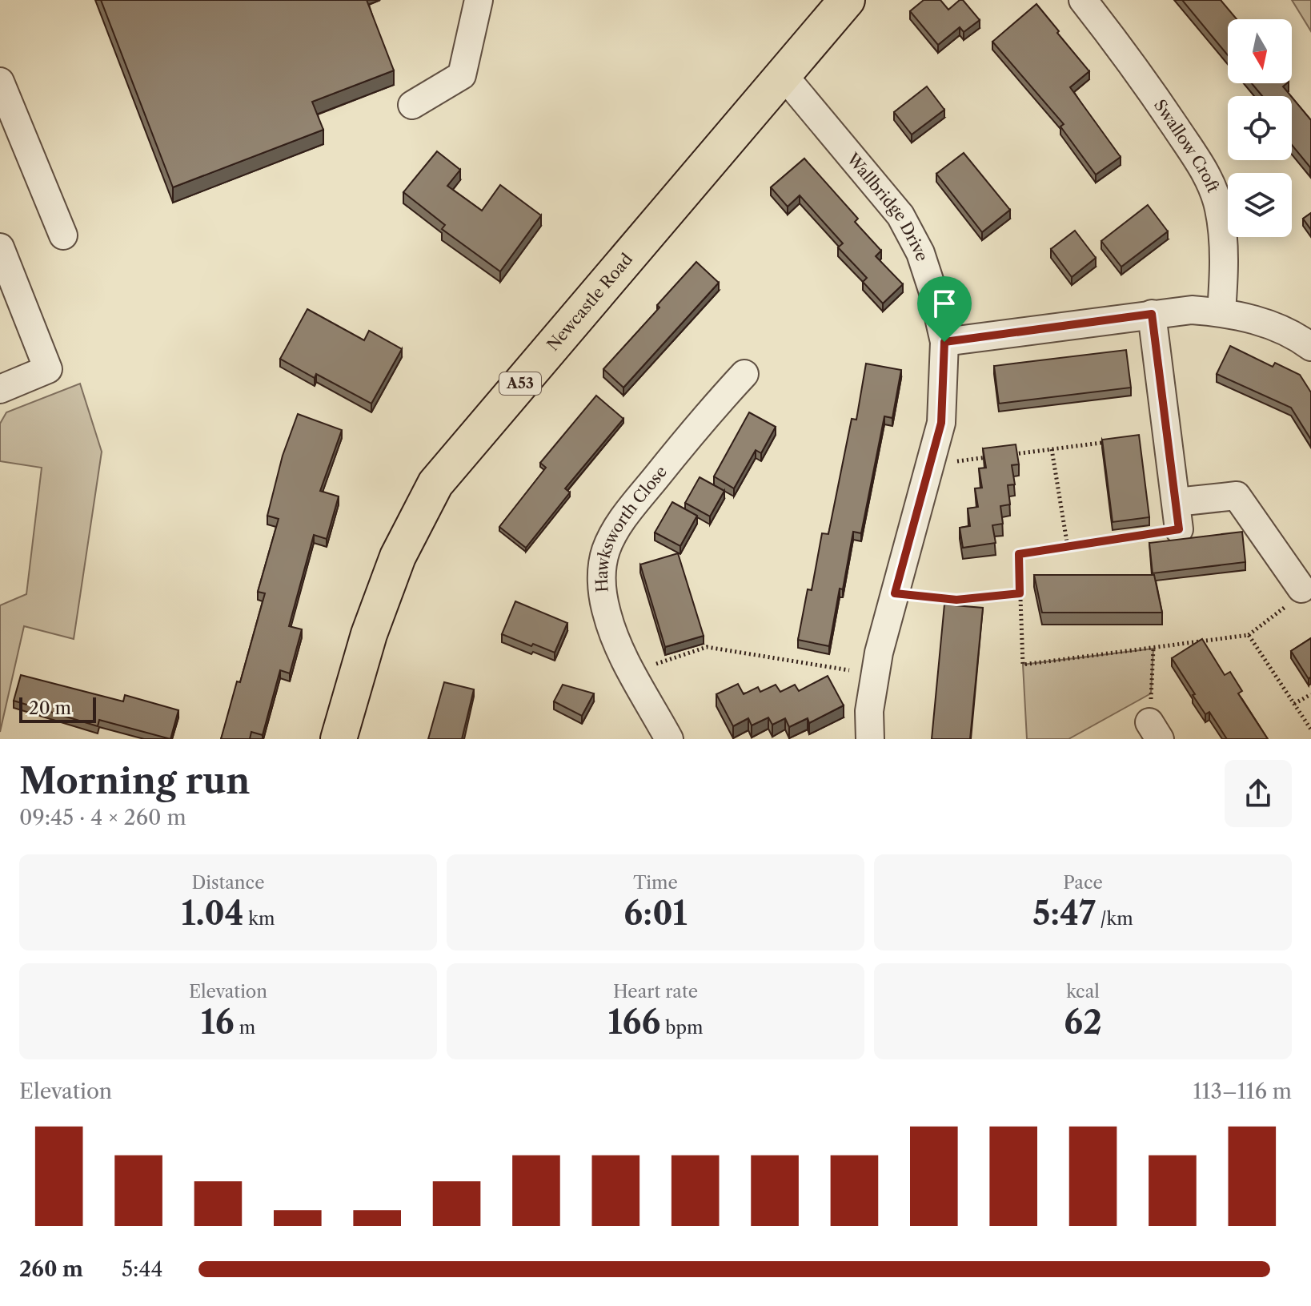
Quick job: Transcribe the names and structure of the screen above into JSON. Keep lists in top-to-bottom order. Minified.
{"streets":{"highway":["Newcastle Road","A53"],"street":["Swallow Croft","Wallbridge Drive","Hawksworth Close"]},"crossings":[["Wallbridge Drive","Newcastle Road"]],"scale_bar":"20 m","north":"bottom","page":{"scale":"20 m","heading":["Morning run","09:45 · 4 × 260 m"],"stats":[["Distance","1.04 km"],["Time","6:01"],["Pace","5:47 /km"],["Elevation","16 m"],["Heart rate","166 bpm"],["kcal","62"]],"chart":["Elevation","113–116 m"],"list":[{"name":"260 m","note":"5:44"}]}}
